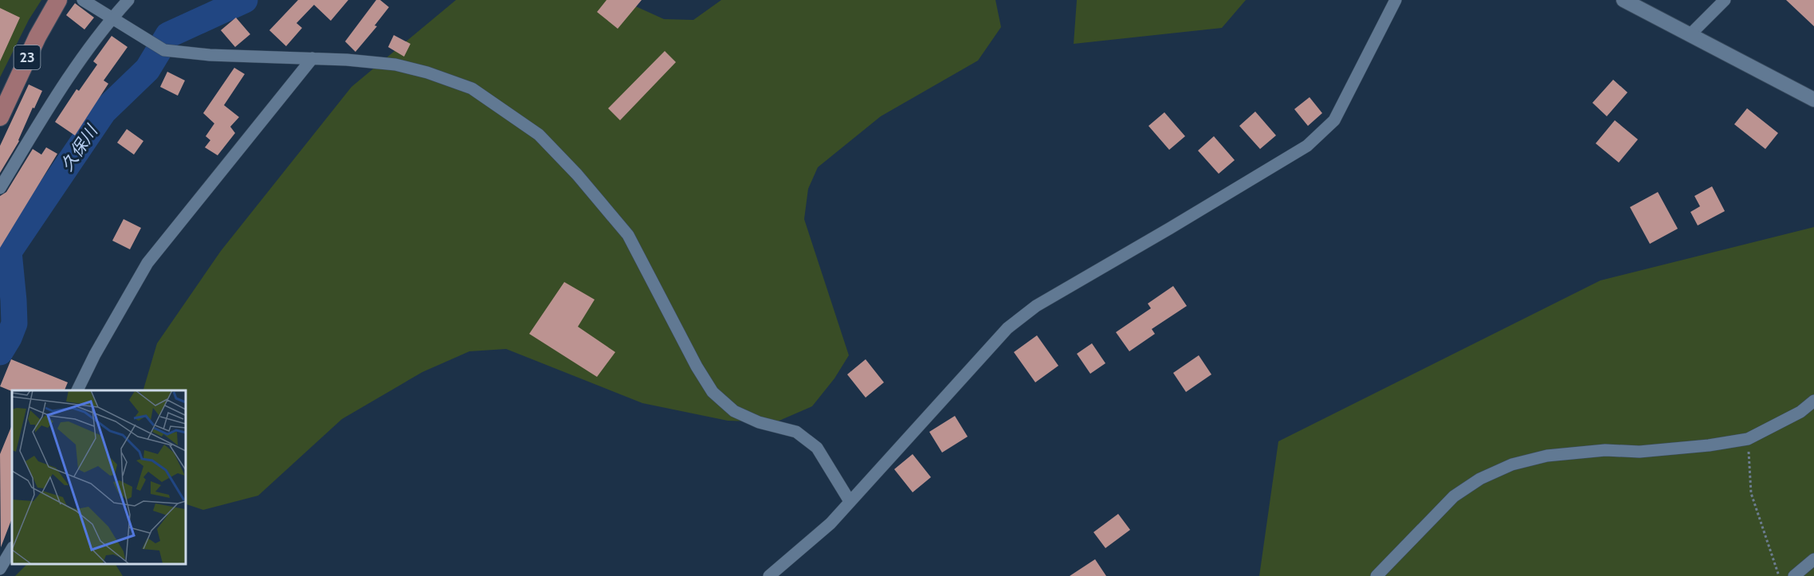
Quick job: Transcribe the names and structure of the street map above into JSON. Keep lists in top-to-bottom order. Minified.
{"streets":{"main road":["23"]},"water":["久保川"]}
